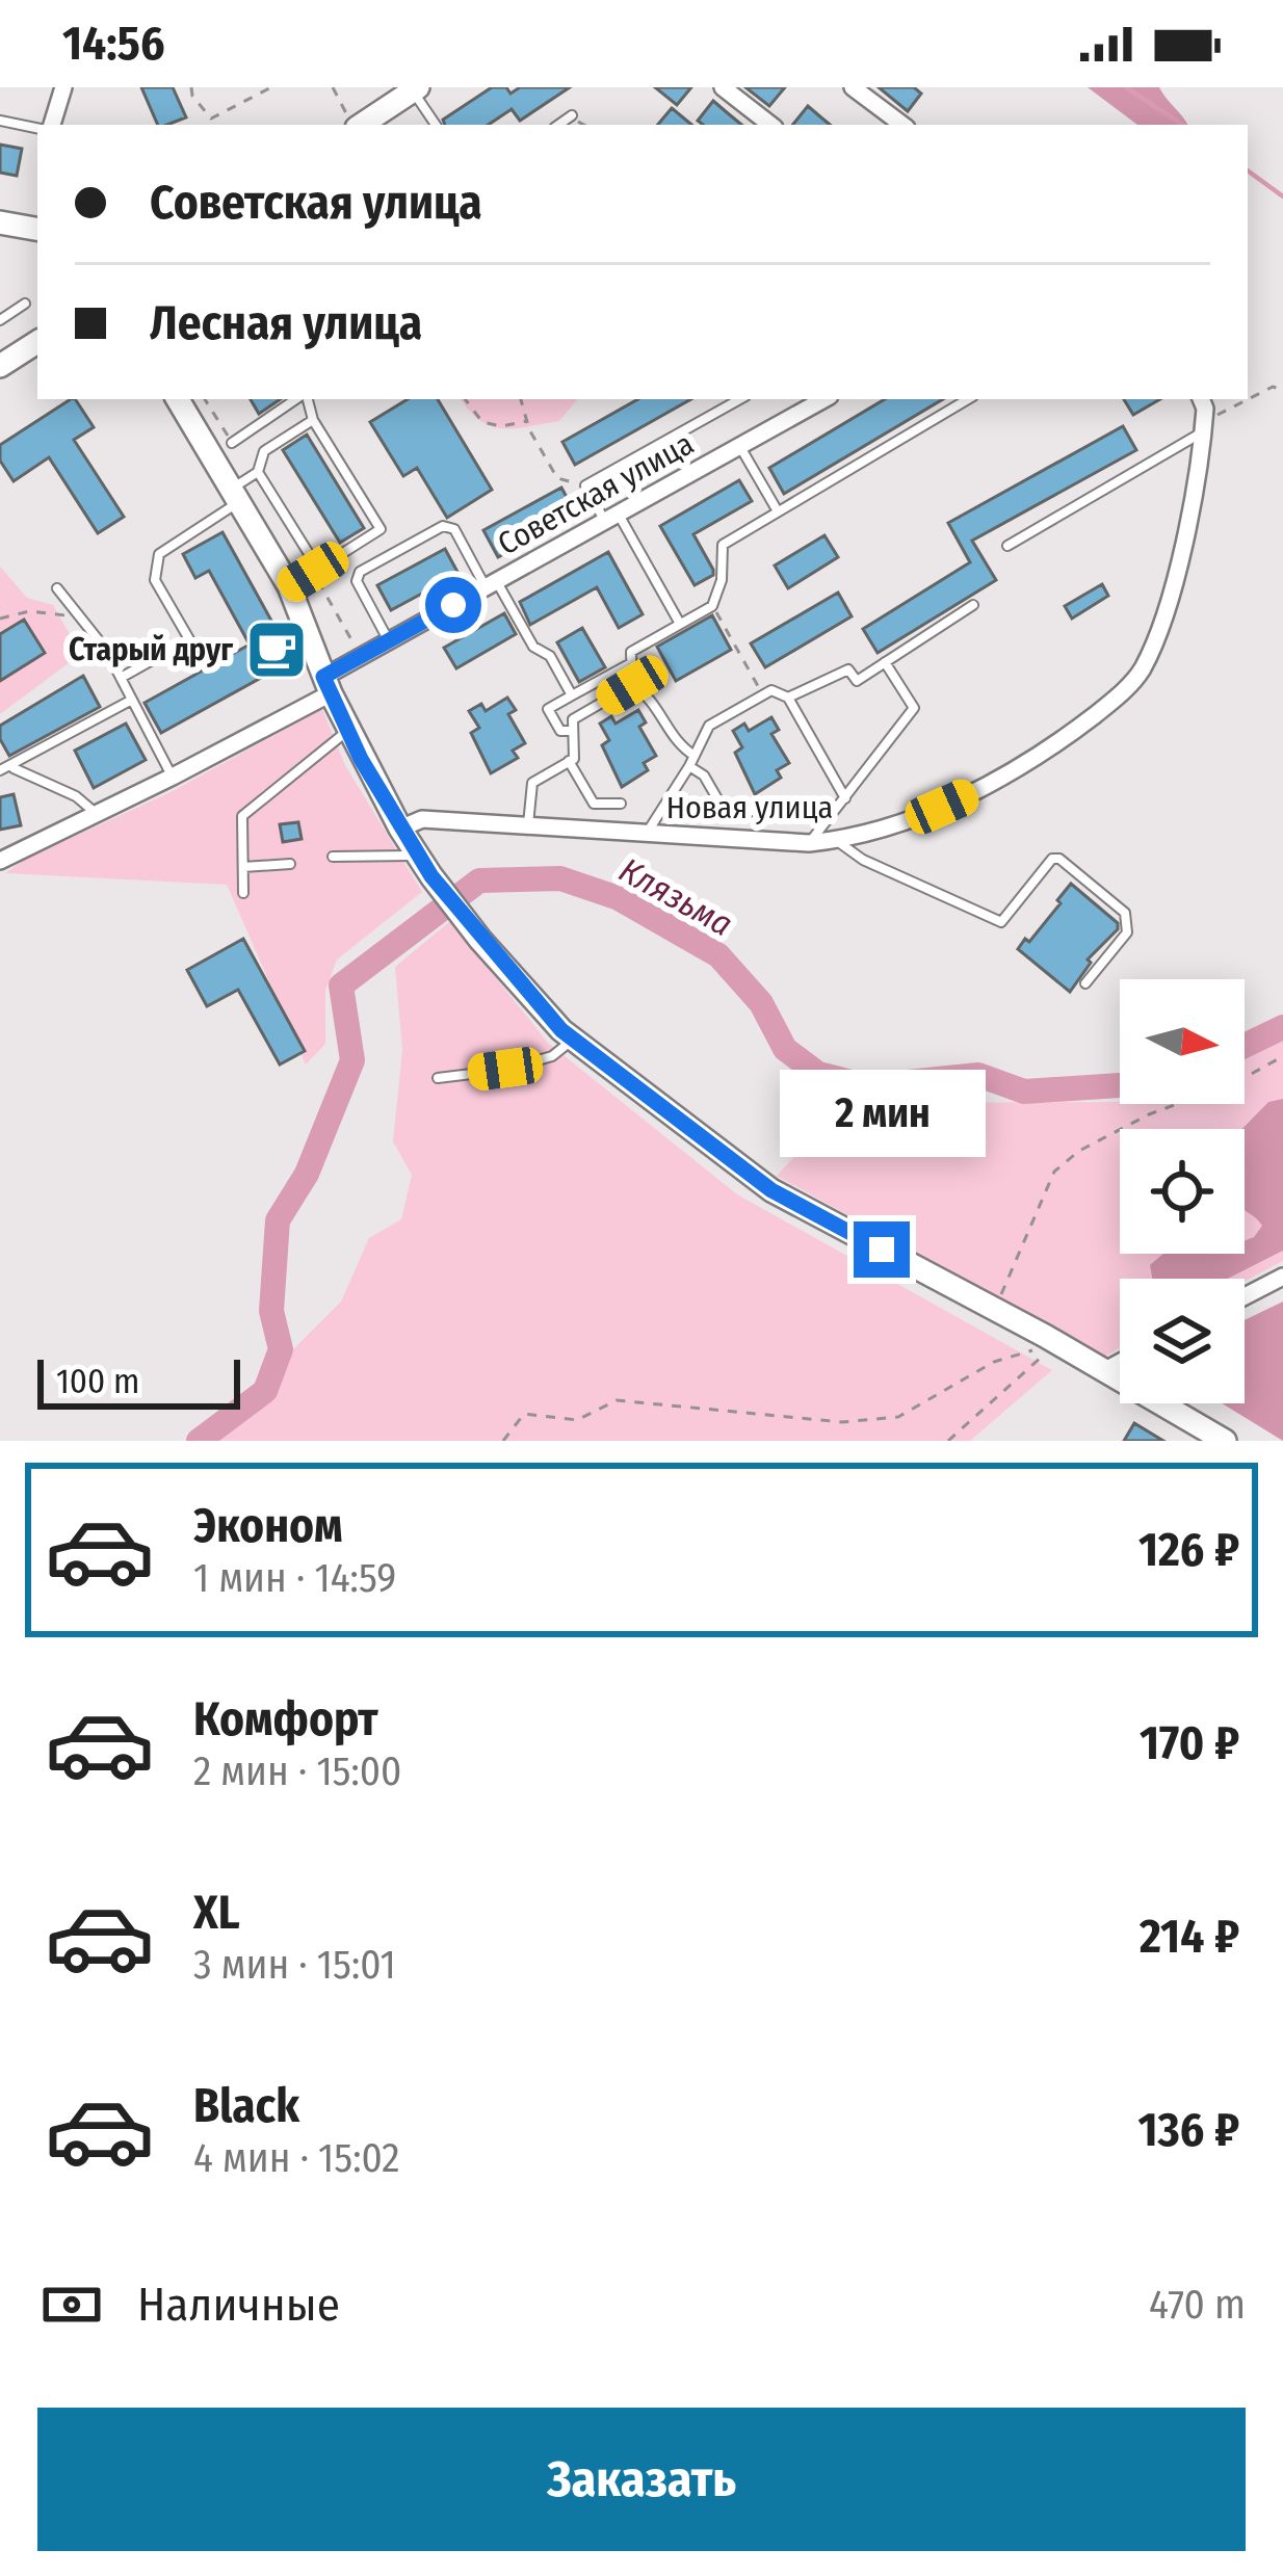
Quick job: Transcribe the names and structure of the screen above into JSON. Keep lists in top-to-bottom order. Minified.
{"streets":{"street":["Советская улица","Новая улица"]},"water":["Клязьма"],"places":{"cafe":["Старый друг"]},"scale_bar":"100 m","north":"right","page":{"status":"14:56","banner":["Советская улица","Лесная улица"],"bubble":"2 мин","scale":"100 m","list":[{"name":"Эконом","note":"1 мин · 14:59","value":"126 ₽"},{"name":"Комфорт","note":"2 мин · 15:00","value":"170 ₽"},{"name":"XL","note":"3 мин · 15:01","value":"214 ₽"},{"name":"Black","note":"4 мин · 15:02","value":"136 ₽"}],"pay":["Наличные","470 m"],"buttons":"Заказать"}}
